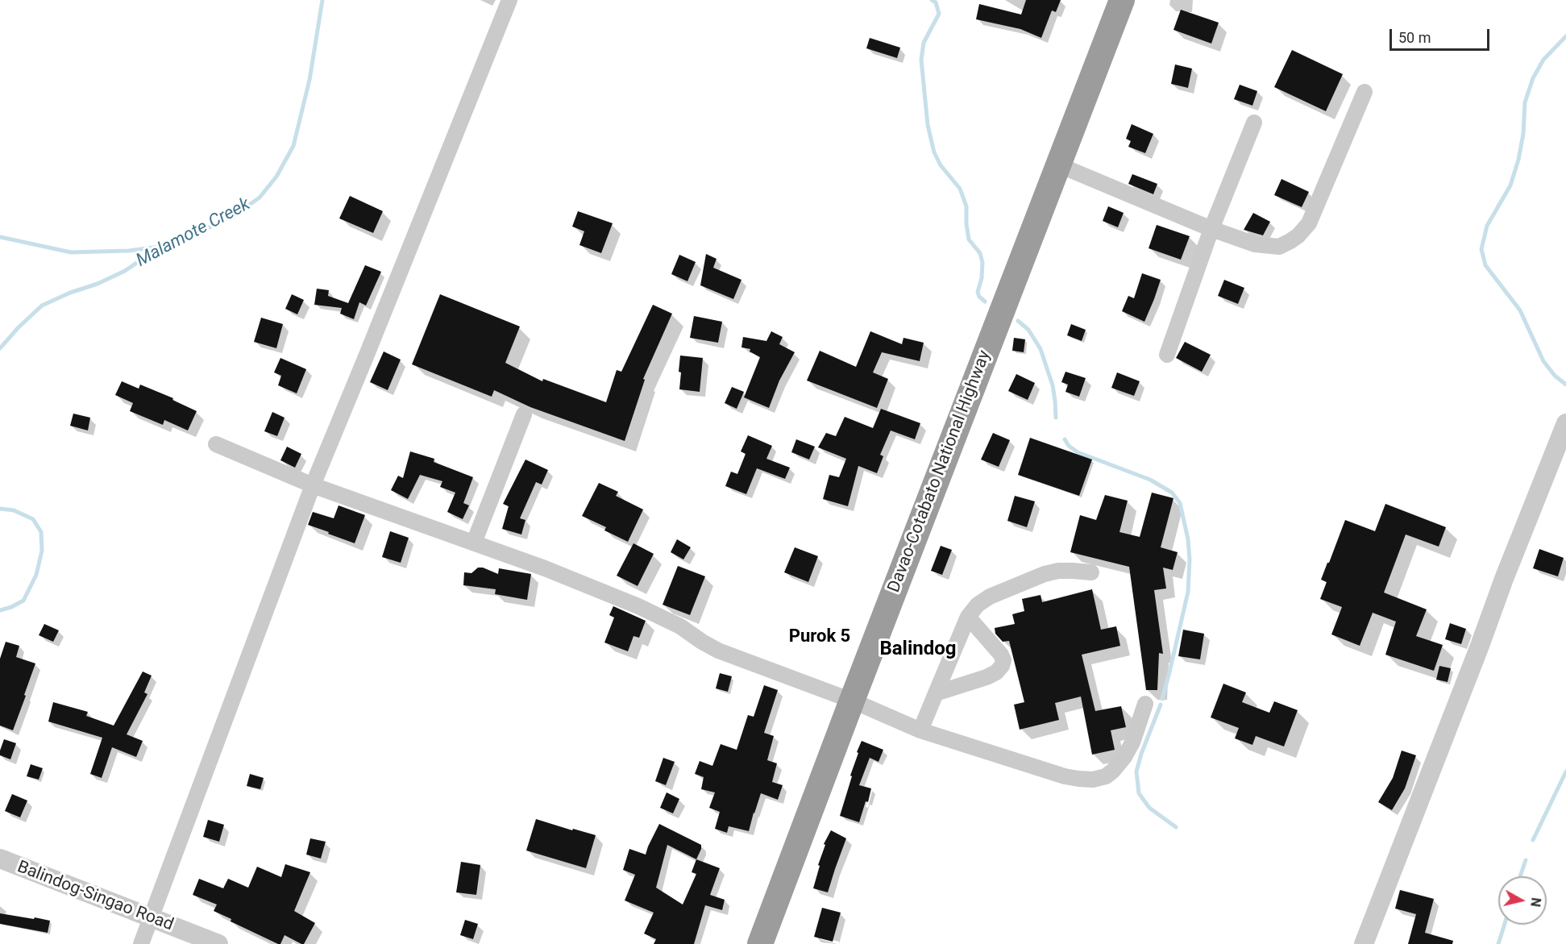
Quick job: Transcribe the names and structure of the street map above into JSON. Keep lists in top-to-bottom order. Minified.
{"streets":{"highway":["Davao-Cotabato National Highway"],"street":["Balindog-Singao Road"]},"districts":["Purok 5","Balindog"],"water":["Malamote Creek"],"scale_bar":"50 m","north":"right"}
